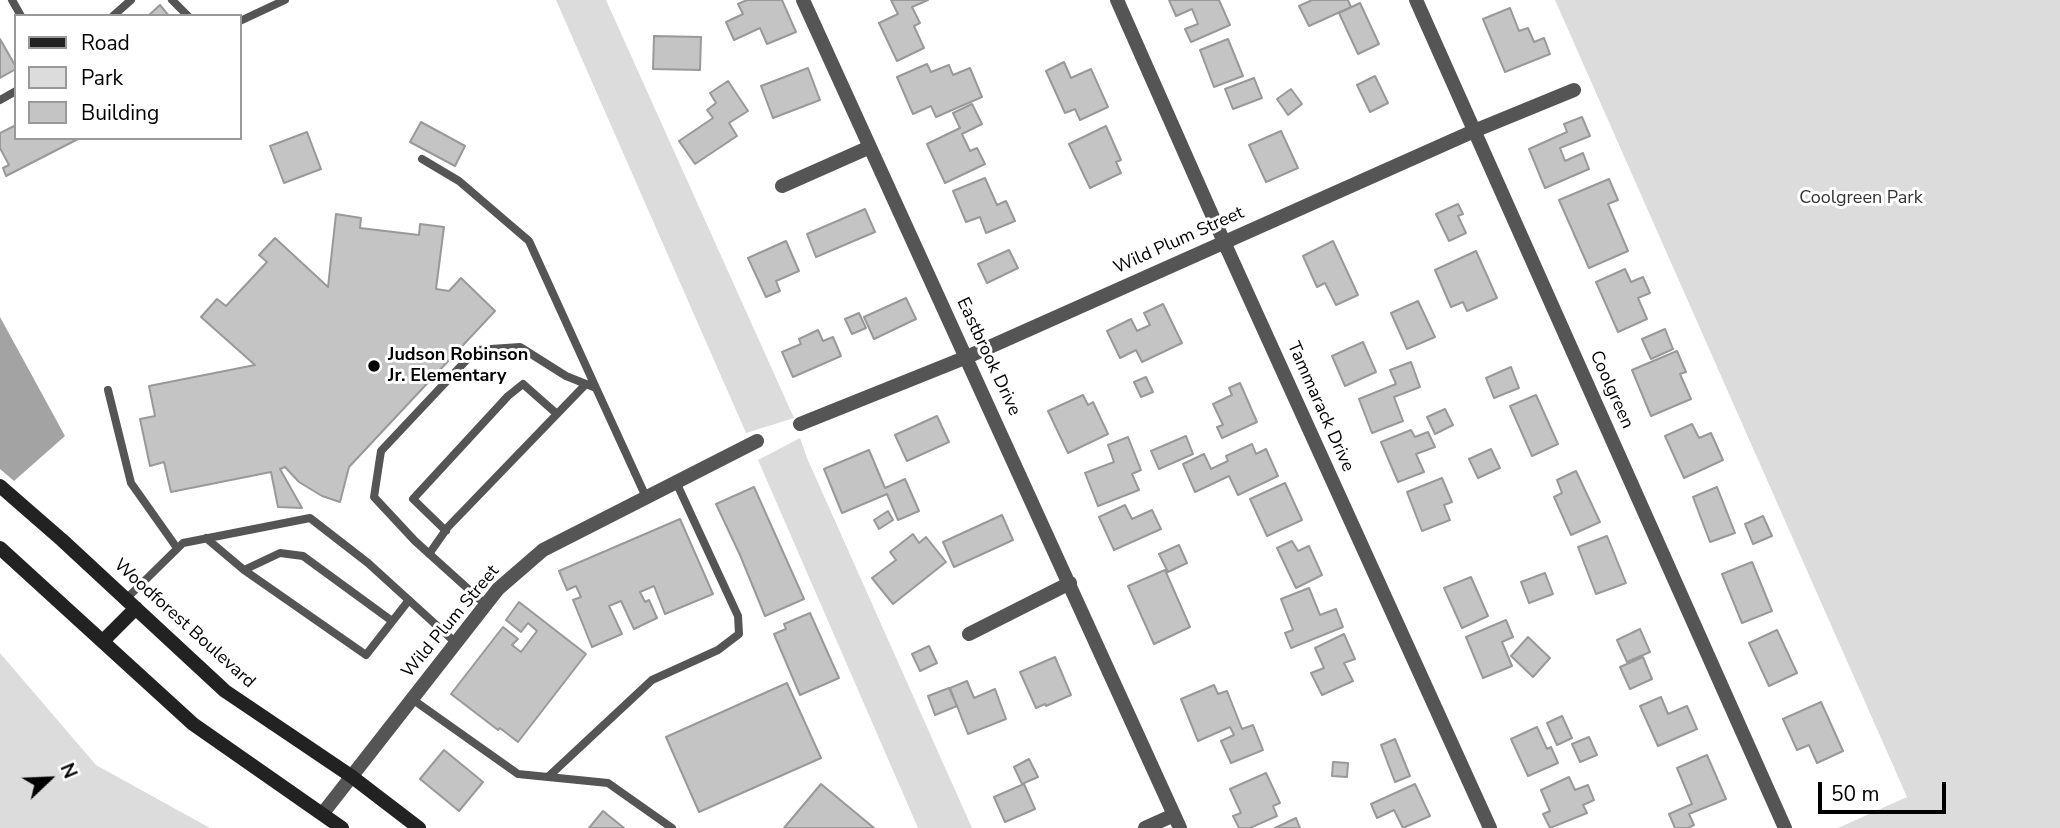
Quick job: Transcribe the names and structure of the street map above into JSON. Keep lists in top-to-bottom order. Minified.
{"streets":{"main road":["Woodforest Boulevard"],"street":["Wild Plum Street","Eastbrook Drive","Coolgreen","Tammarack Drive"]},"crossings":[["Wild Plum Street","Eastbrook Drive"],["Wild Plum Street","Coolgreen"],["Wild Plum Street","Tammarack Drive"],["Wild Plum Street","Woodforest Boulevard"]],"parks":["Coolgreen Park"],"places":["Judson Robinson Jr. Elementary"],"legend":["Road","Park","Building"],"scale_bar":"50 m","north":"top right"}
